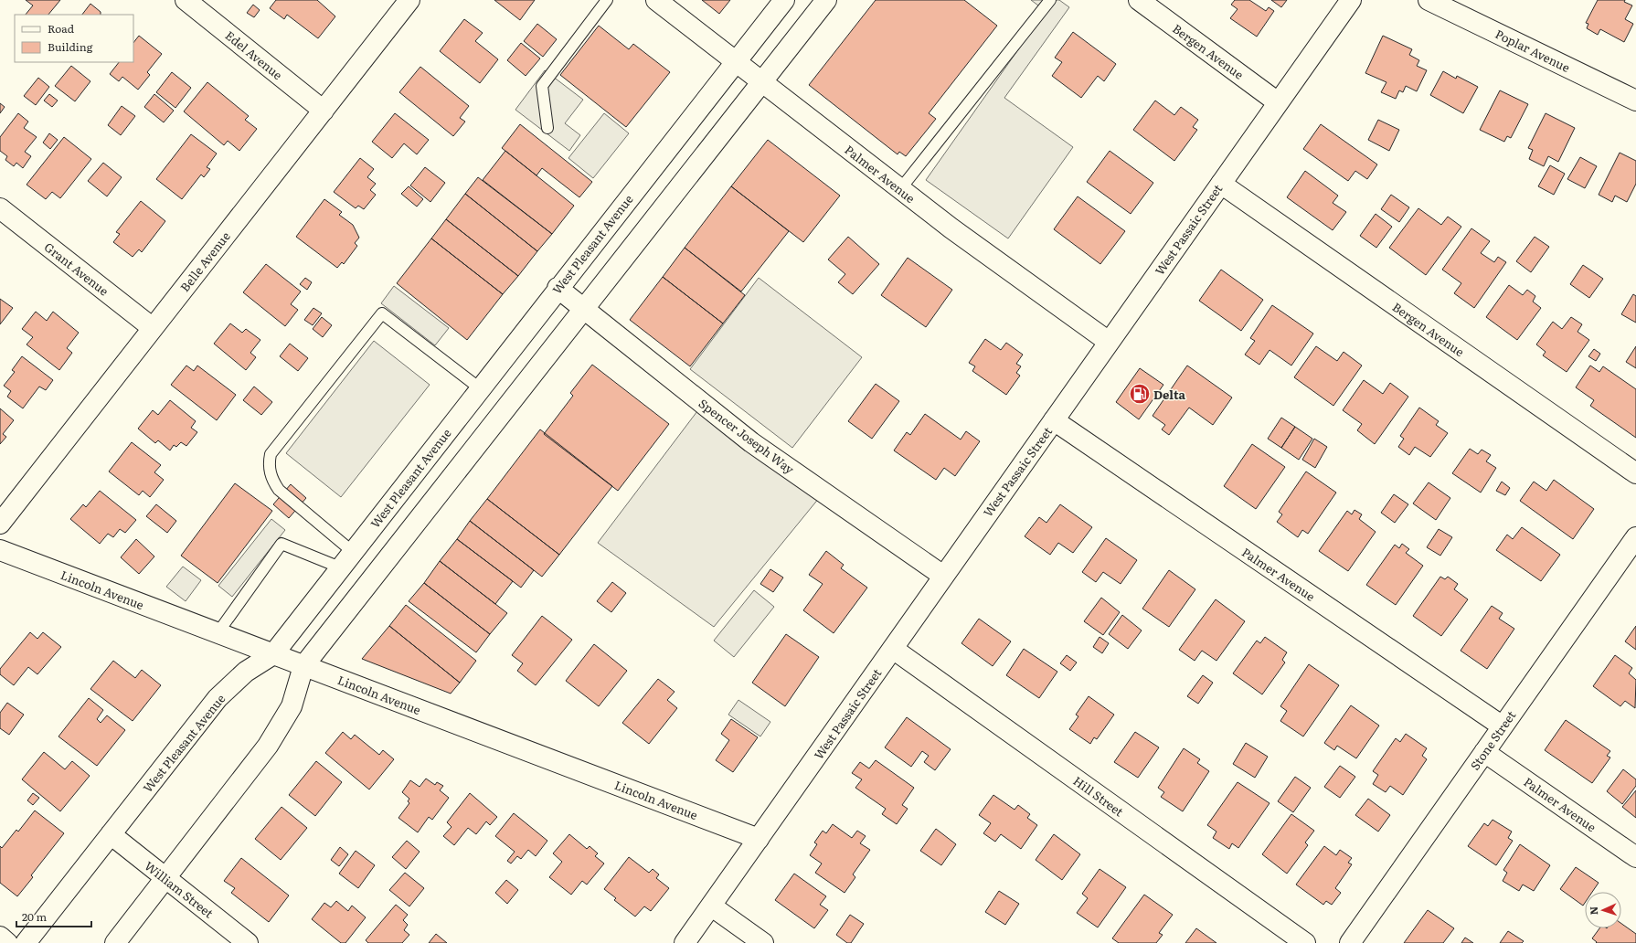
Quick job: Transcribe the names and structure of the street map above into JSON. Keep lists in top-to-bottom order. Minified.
{"streets":{"street":["Poplar Avenue","Bergen Avenue","Edel Avenue","Palmer Avenue","West Passaic Street","West Pleasant Avenue","Belle Avenue","Grant Avenue","Spencer Joseph Way","Lincoln Avenue","Stone Street","Hill Street","William Street"]},"crossings":[["Bergen Avenue","West Passaic Street"],["Edel Avenue","Belle Avenue"],["Palmer Avenue","West Passaic Street"],["Palmer Avenue","West Pleasant Avenue"],["Palmer Avenue","Stone Street"],["West Passaic Street","Spencer Joseph Way"],["West Passaic Street","Lincoln Avenue"],["West Passaic Street","Hill Street"],["West Pleasant Avenue","Spencer Joseph Way"],["West Pleasant Avenue","Lincoln Avenue"],["West Pleasant Avenue","William Street"],["Belle Avenue","Grant Avenue"]],"places":{"fuel station":["Delta"]},"legend":["Road","Building"],"scale_bar":"20 m","north":"left"}
